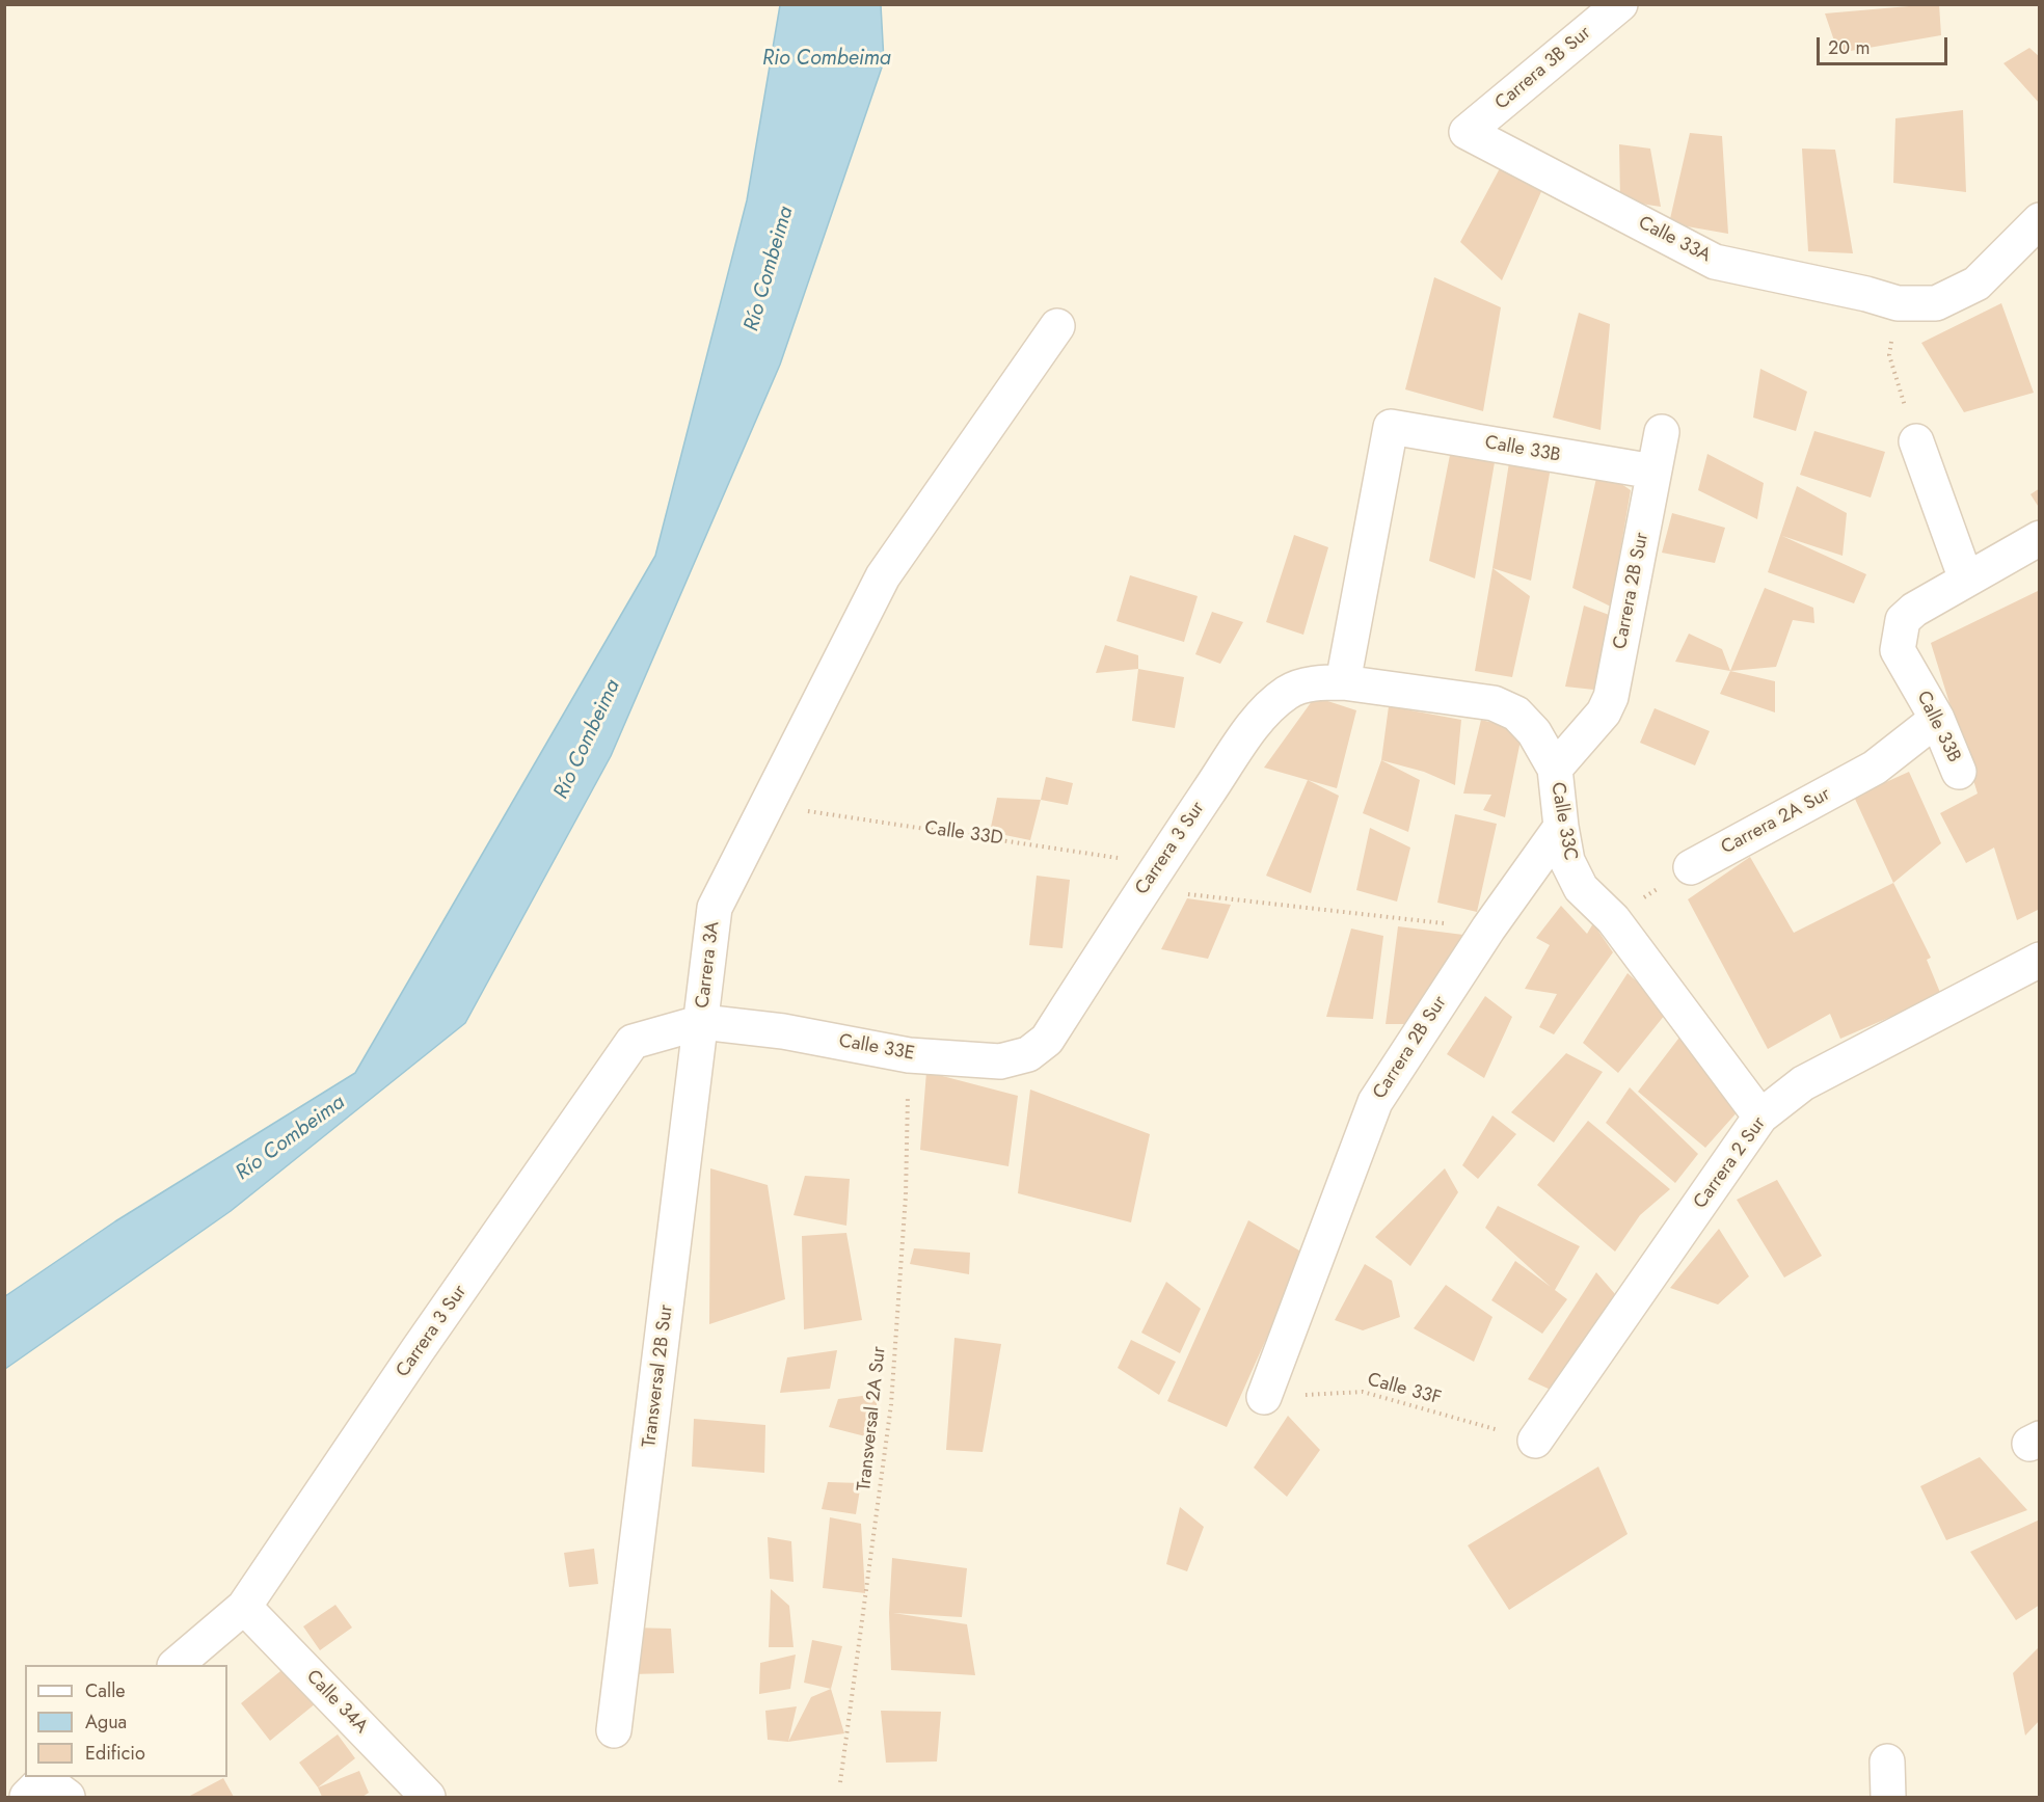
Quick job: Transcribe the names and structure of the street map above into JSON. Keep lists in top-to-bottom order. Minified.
{"streets":{"street":["Carrera 3B Sur","Calle 33A","Calle 33B","Carrera 2B Sur","Calle 33C","Carrera 2A Sur","Carrera 3 Sur","Carrera 3A","Calle 33E","Carrera 2 Sur","Transversal 2B Sur","Calle 34A"],"path":["Calle 33D","Calle 33F","Transversal 2A Sur"]},"crossings":[["Carrera 3B Sur","Calle 33A"],["Calle 33B","Carrera 2B Sur"],["Calle 33B","Calle 33C"],["Calle 33B","Carrera 2A Sur"],["Calle 33B","Carrera 3 Sur"],["Carrera 2B Sur","Calle 33C"],["Carrera 2B Sur","Calle 33D"],["Carrera 2B Sur","Calle 33F"],["Calle 33C","Carrera 3 Sur"],["Calle 33C","Carrera 2 Sur"],["Calle 33D","Carrera 3 Sur"],["Calle 33D","Carrera 3A"],["Carrera 3 Sur","Carrera 3A"],["Carrera 3 Sur","Calle 33E"],["Carrera 3 Sur","Transversal 2B Sur"],["Carrera 3 Sur","Calle 34A"],["Carrera 3A","Calle 33E"],["Carrera 3A","Transversal 2B Sur"],["Calle 33E","Transversal 2B Sur"],["Calle 33E","Transversal 2A Sur"],["Carrera 2 Sur","Calle 33F"]],"water":["Rio Combeima","Río Combeima"],"legend":["Calle","Agua","Edificio"],"scale_bar":"20 m"}
